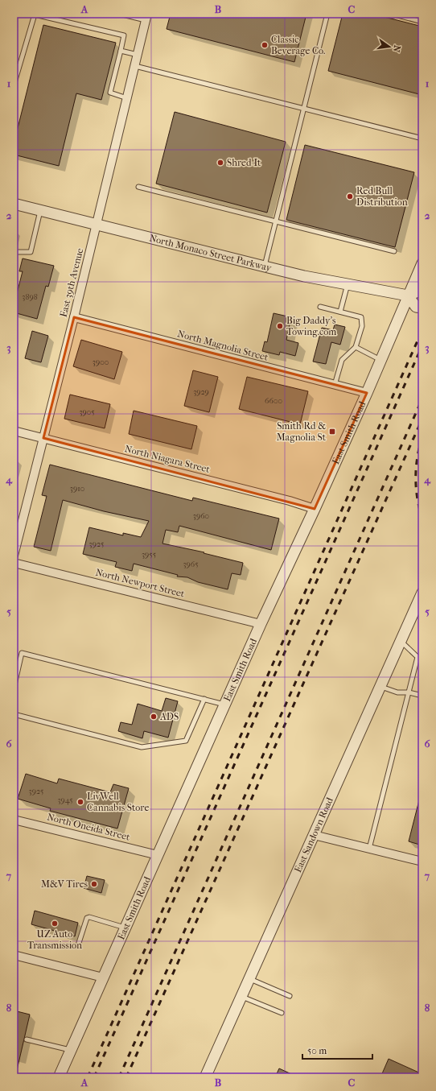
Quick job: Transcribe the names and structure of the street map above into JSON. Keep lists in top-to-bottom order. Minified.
{"streets":{"street":["North Monaco Street Parkway","East 39th Avenue","North Magnolia Street","East Smith Road","North Niagara Street","North Newport Street","North Oneida Street","East Sandown Road"]},"crossings":[["North Monaco Street Parkway","East 39th Avenue"],["North Monaco Street Parkway","East Smith Road"],["East 39th Avenue","North Magnolia Street"],["East 39th Avenue","North Niagara Street"],["North Magnolia Street","East Smith Road"],["East Smith Road","North Niagara Street"],["East Smith Road","North Newport Street"],["East Smith Road","North Oneida Street"]],"places":{"other":["Classic Beverage Co.","Shred-It","Red Bull Distribution","Big Daddy's Towing.com","ADS","LivWell Cannabis Store","M&V Tires","UZ Auto Transmission"],"transit":["Smith Rd & Magnolia St"]},"house_numbers":["3898","3900","3929","6600","3905","3910","3960","3925","3955","3965","3925","3945"],"scale_bar":"50 m","north":"right","grid":{"columns":["A","B","C"],"rows":["1","2","3","4","5","6","7","8"]}}
